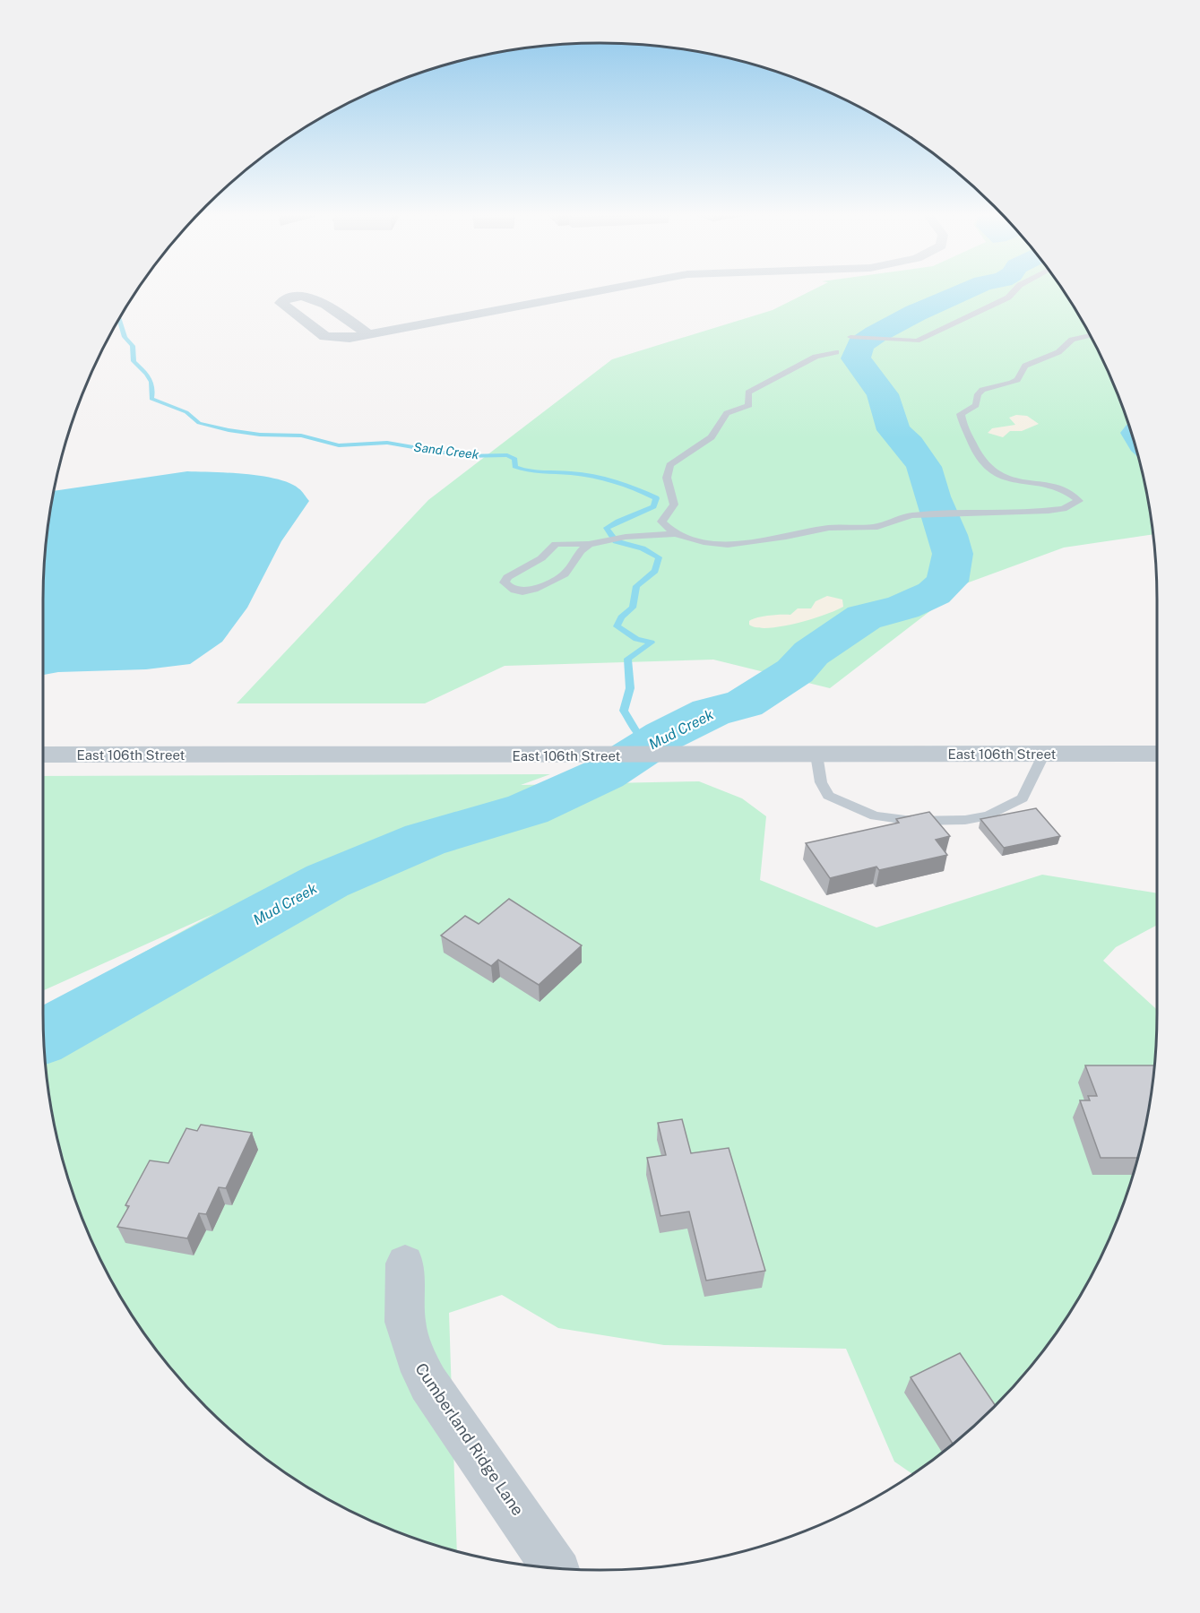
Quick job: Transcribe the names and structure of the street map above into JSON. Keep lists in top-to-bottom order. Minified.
{"streets":{"street":["East 106th Street","Cumberland Ridge Lane"]},"water":["Sand Creek","Mud Creek"]}
